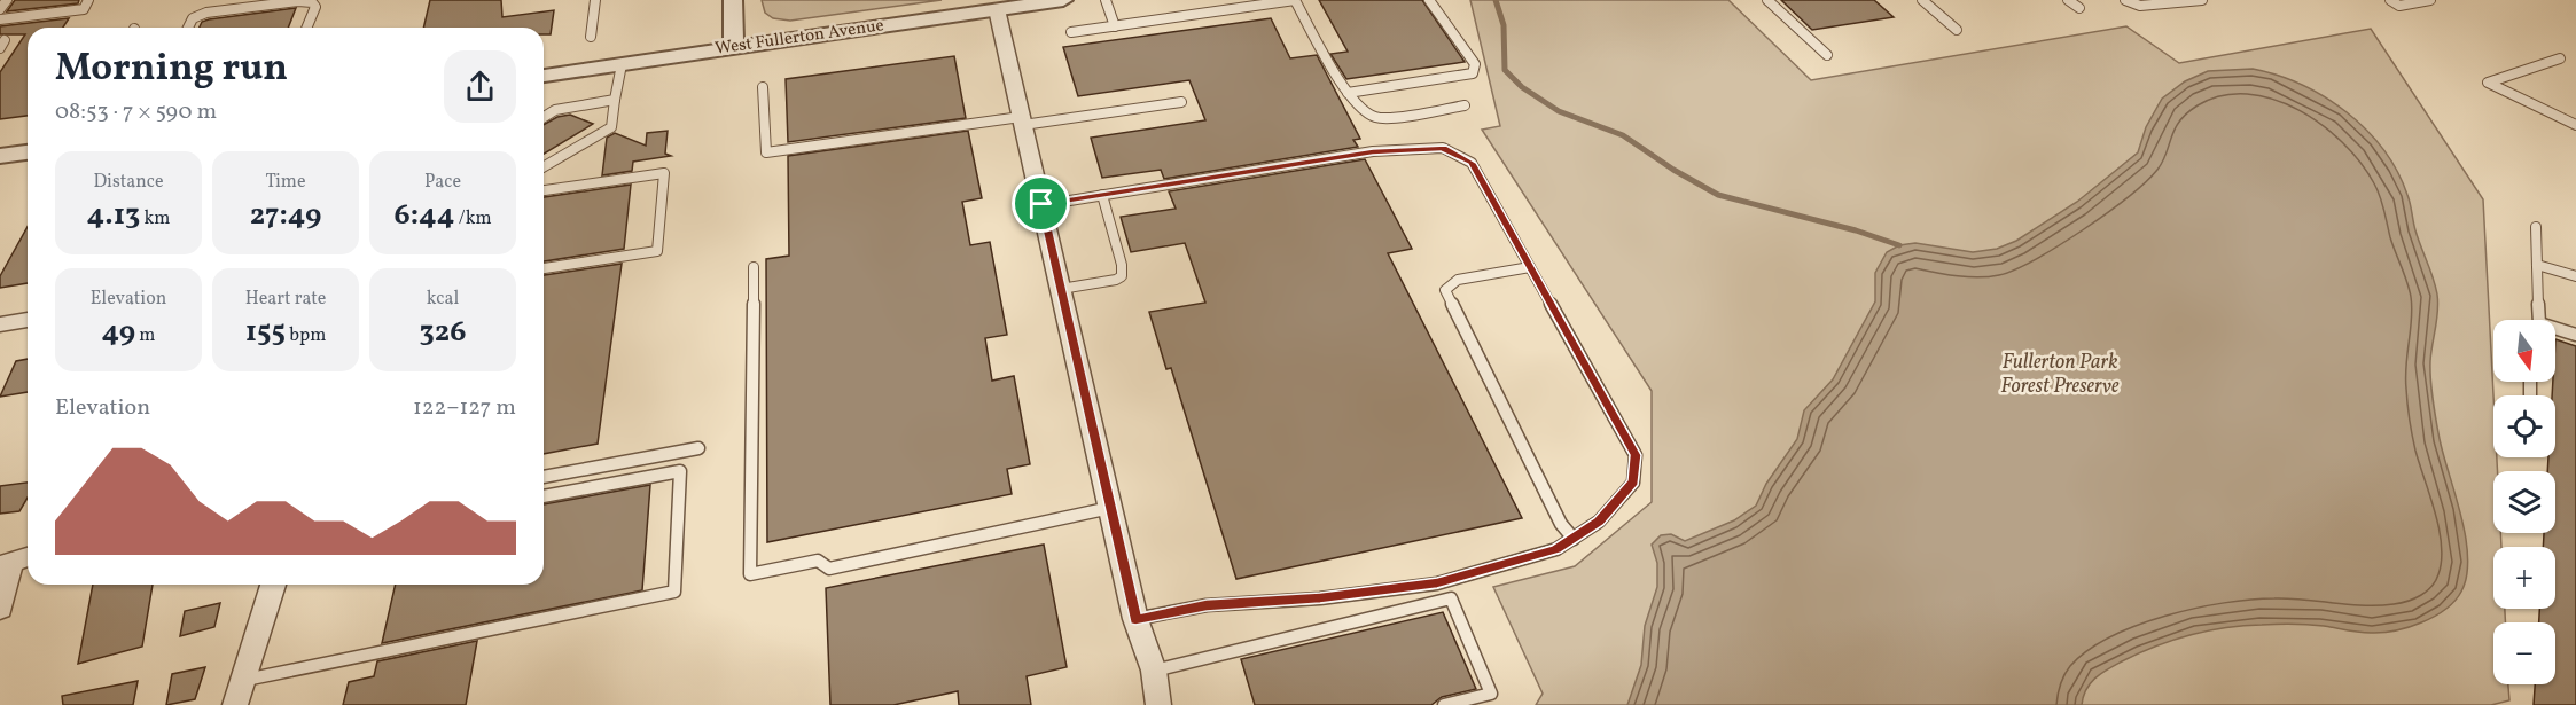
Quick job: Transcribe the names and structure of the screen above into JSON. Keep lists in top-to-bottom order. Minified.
{"streets":{"street":["West Fullerton Avenue"]},"parks":["Fullerton Park Forest Preserve"],"north":"bottom","page":{"heading":["Morning run","08:53 · 7 × 590 m"],"stats":[["Distance","4.13 km"],["Time","27:49"],["Pace","6:44 /km"],["Elevation","49 m"],["Heart rate","155 bpm"],["kcal","326"]],"map_buttons":["+","−"],"chart":["Elevation","122–127 m"]}}
